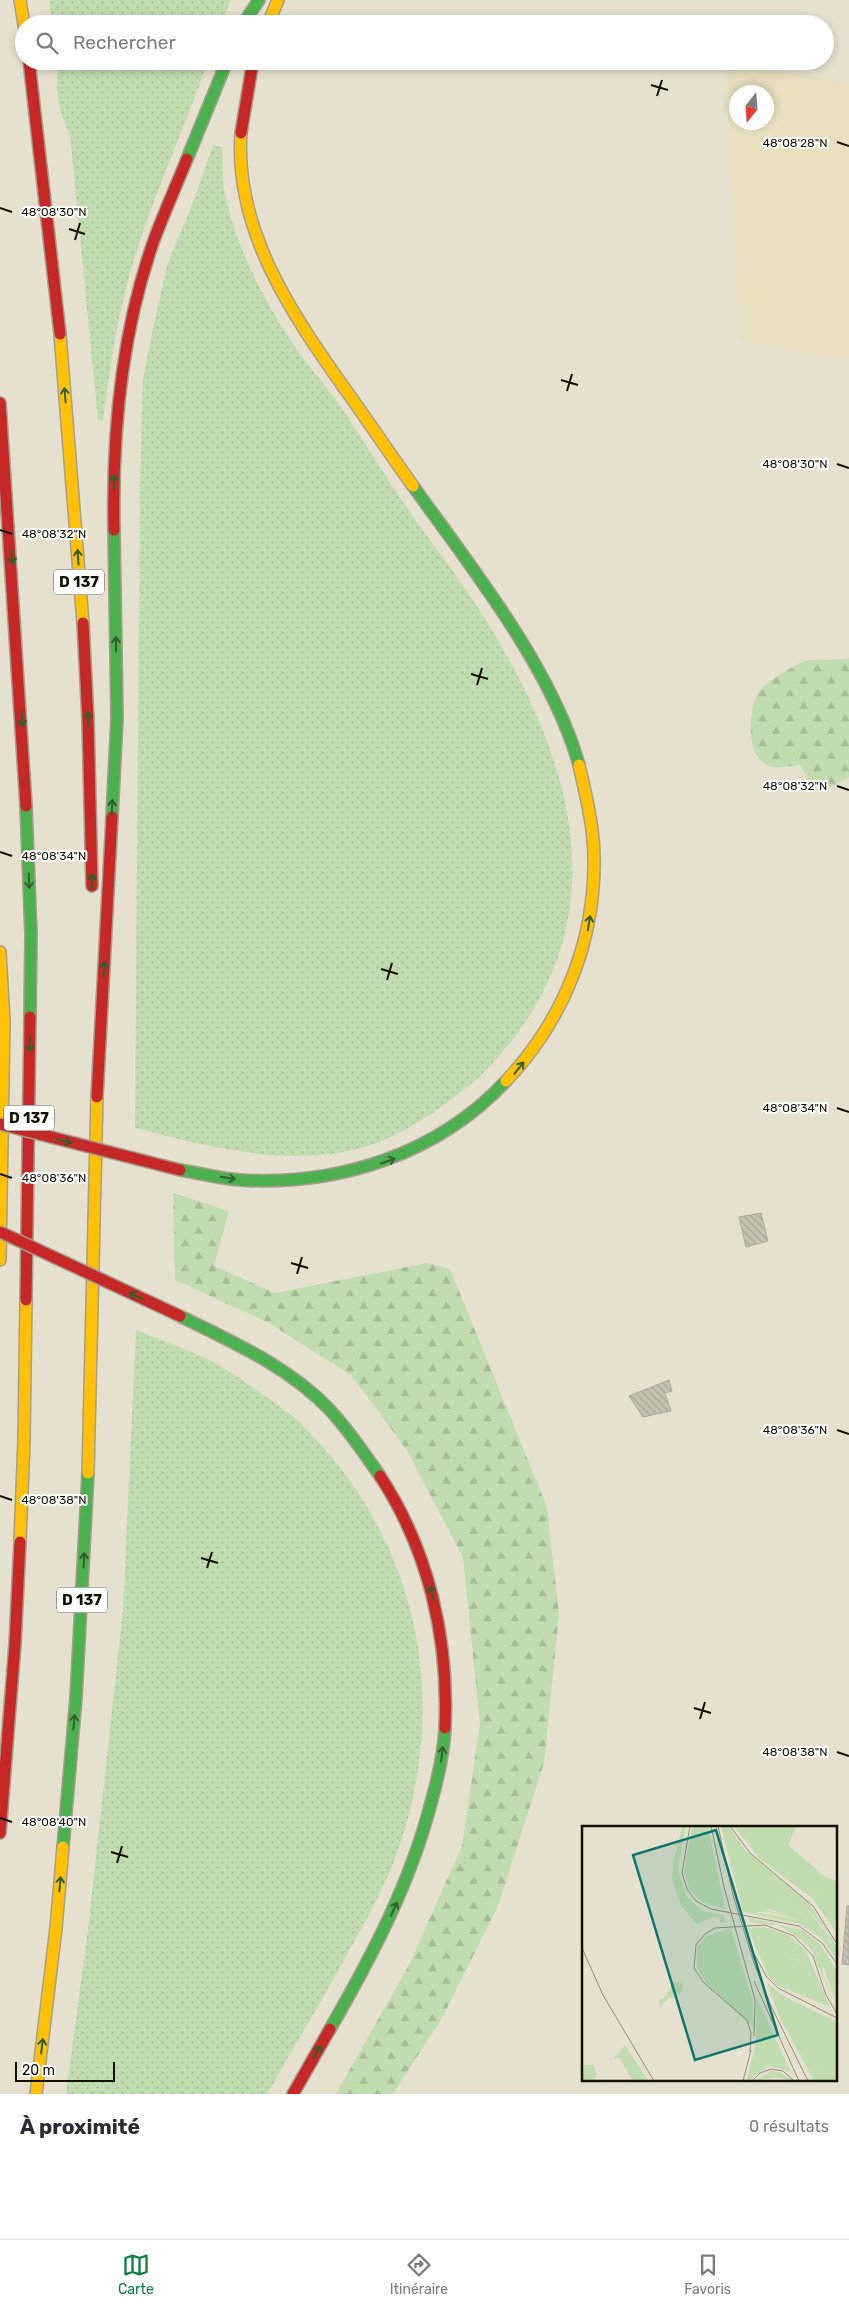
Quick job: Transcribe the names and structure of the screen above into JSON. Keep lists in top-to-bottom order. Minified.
{"streets":{"highway":["D 137"]},"scale_bar":"20 m","north":"bottom","page":{"search":"Rechercher","scale":"20 m","heading":["À proximité","0 résultats"],"nav":["Carte","Itinéraire","Favoris"]},"coordinates":["48°08'28\"N","48°08'30\"N","48°08'32\"N","48°08'34\"N","48°08'36\"N","48°08'38\"N","48°08'40\"N"]}
